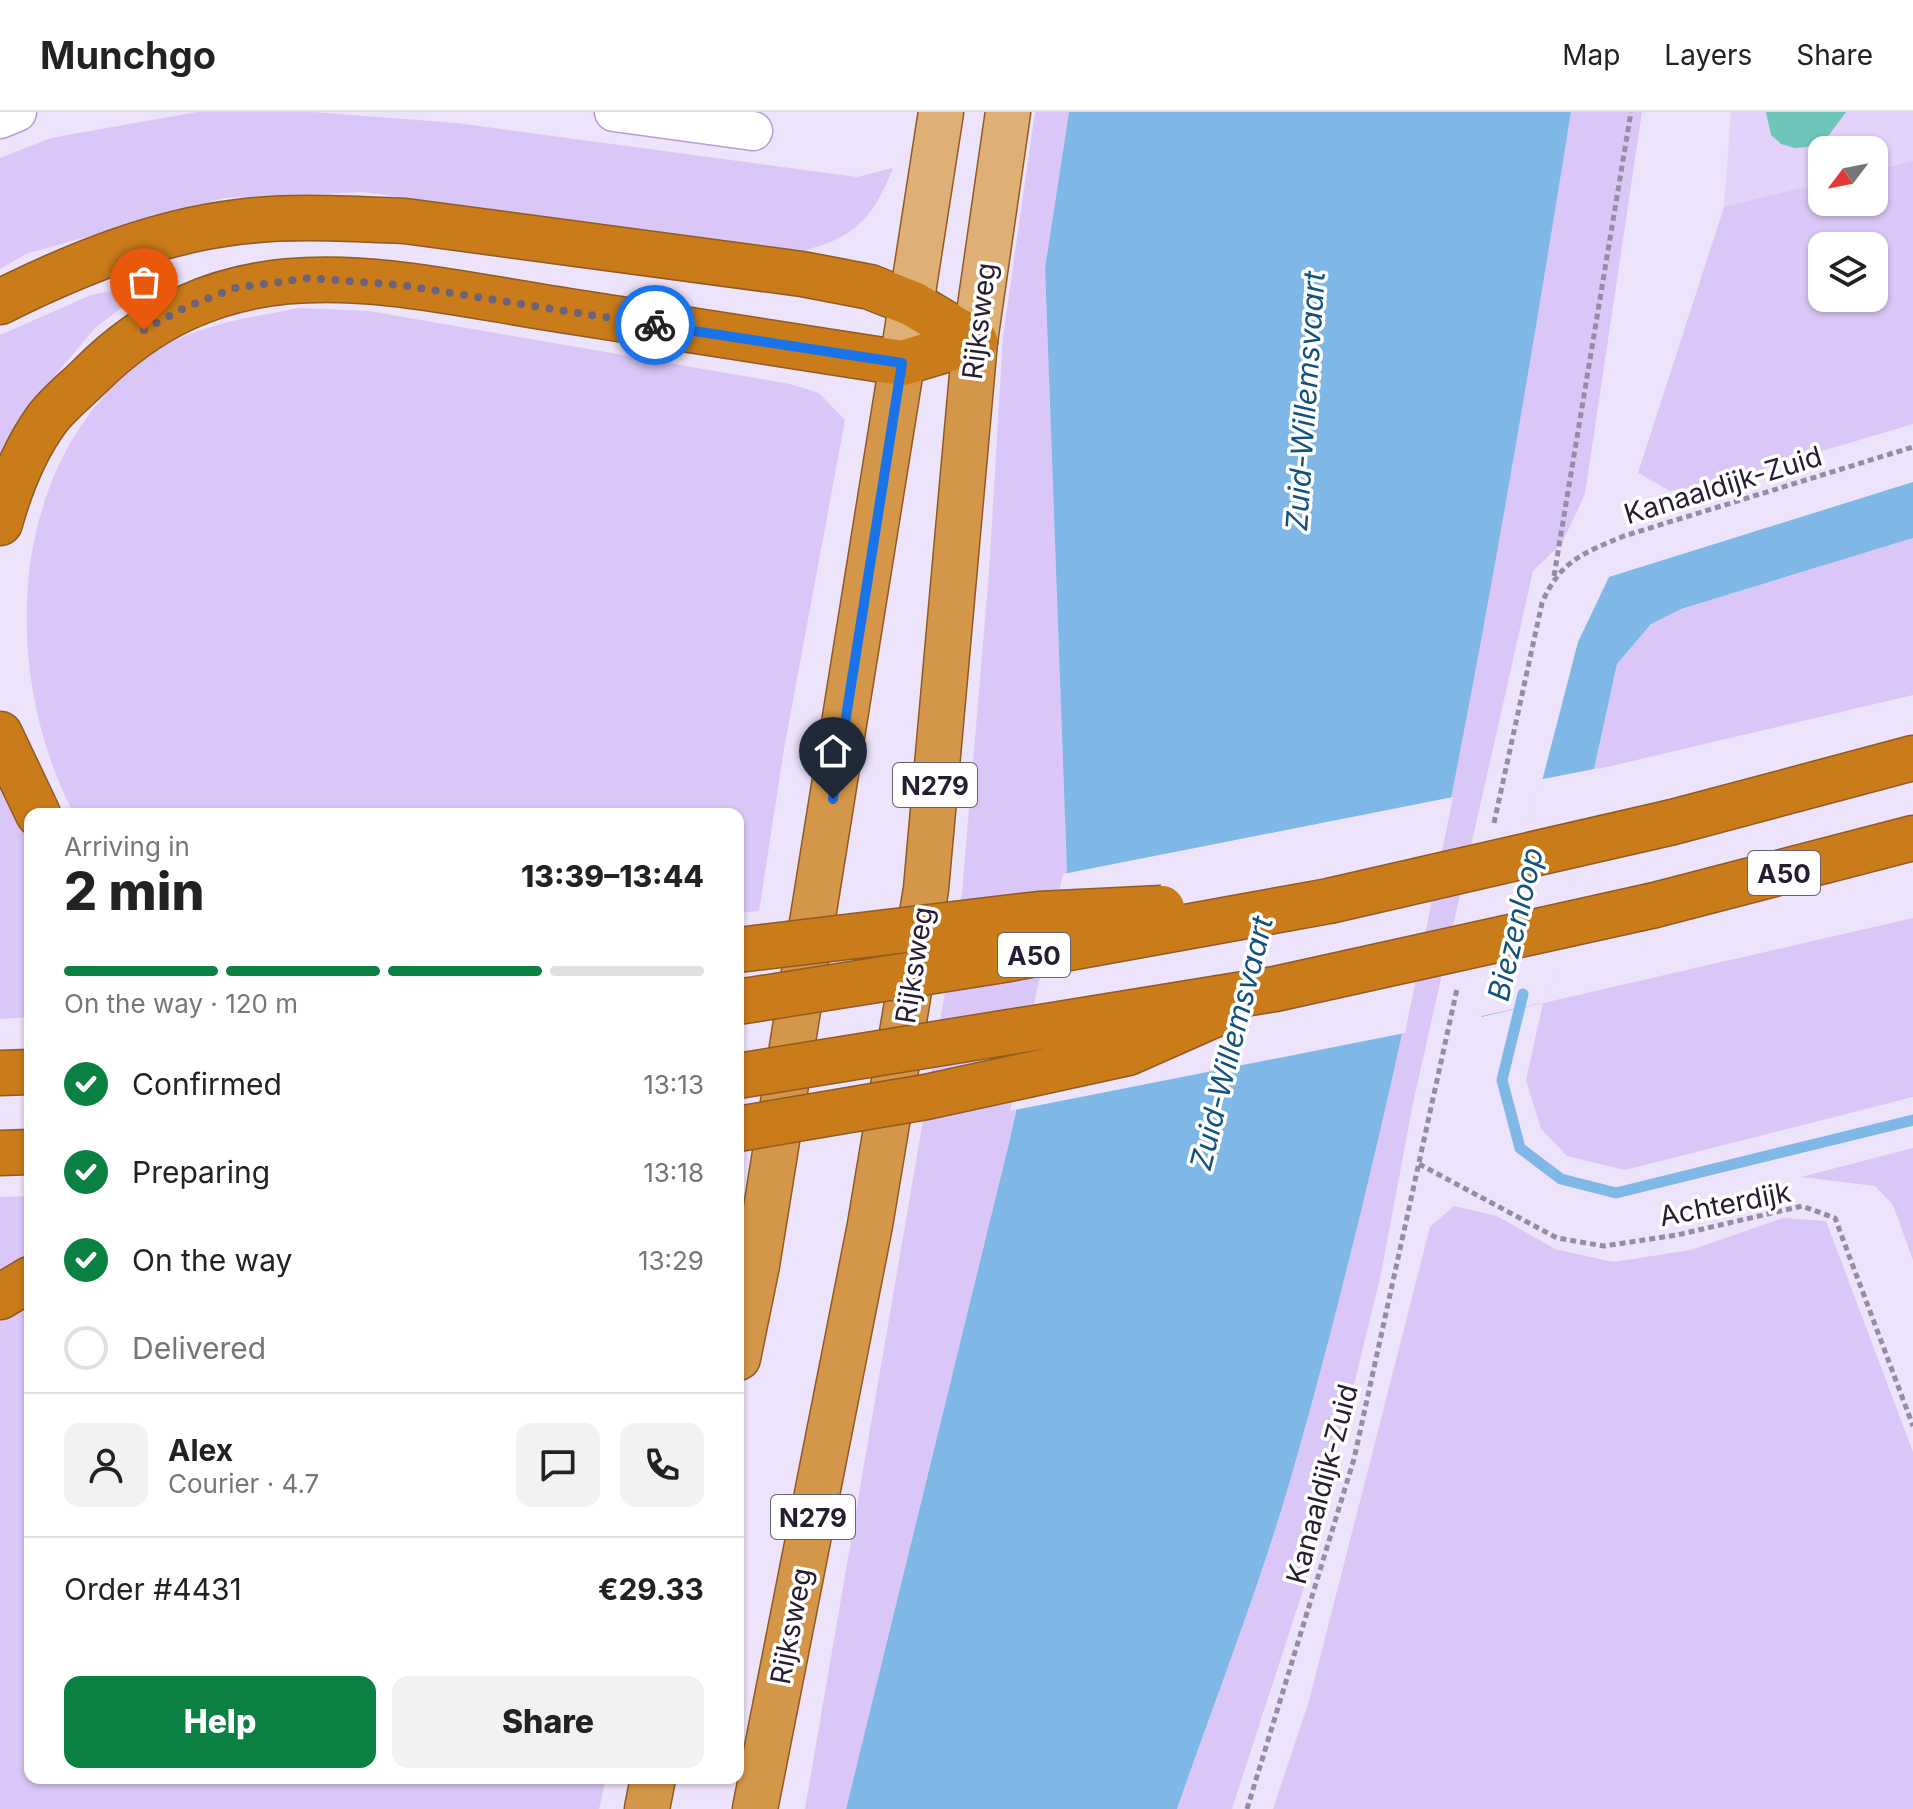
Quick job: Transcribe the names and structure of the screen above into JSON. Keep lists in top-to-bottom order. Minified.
{"streets":{"highway":["Rijksweg","N279","A50"],"path":["Kanaaldijk-Zuid","Achterdijk"]},"crossings":[["Kanaaldijk-Zuid","Achterdijk"]],"water":["Zuid-Willemsvaart","Biezenloop"],"north":"bottom left","page":{"header":"Munchgo","nav":["Map","Layers","Share"],"heading":["2 min","Arriving in","13:39–13:44"],"panel":["Alex","Courier · 4.7","Order #4431","€29.33"],"bar":"On the way · 120 m","list":[["Confirmed","13:13"],["Preparing","13:18"],["On the way","13:29"],"Delivered"],"buttons":["Help","Share"]}}
